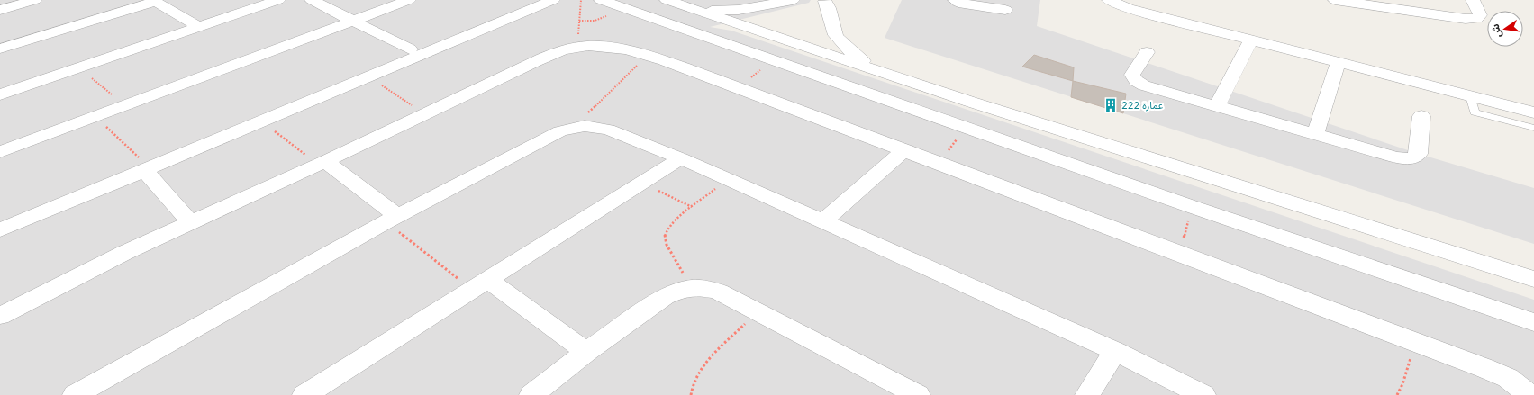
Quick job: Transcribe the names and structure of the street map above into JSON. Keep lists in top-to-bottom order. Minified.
{"places":{"building":["عمارة 222"]},"north":"left"}
